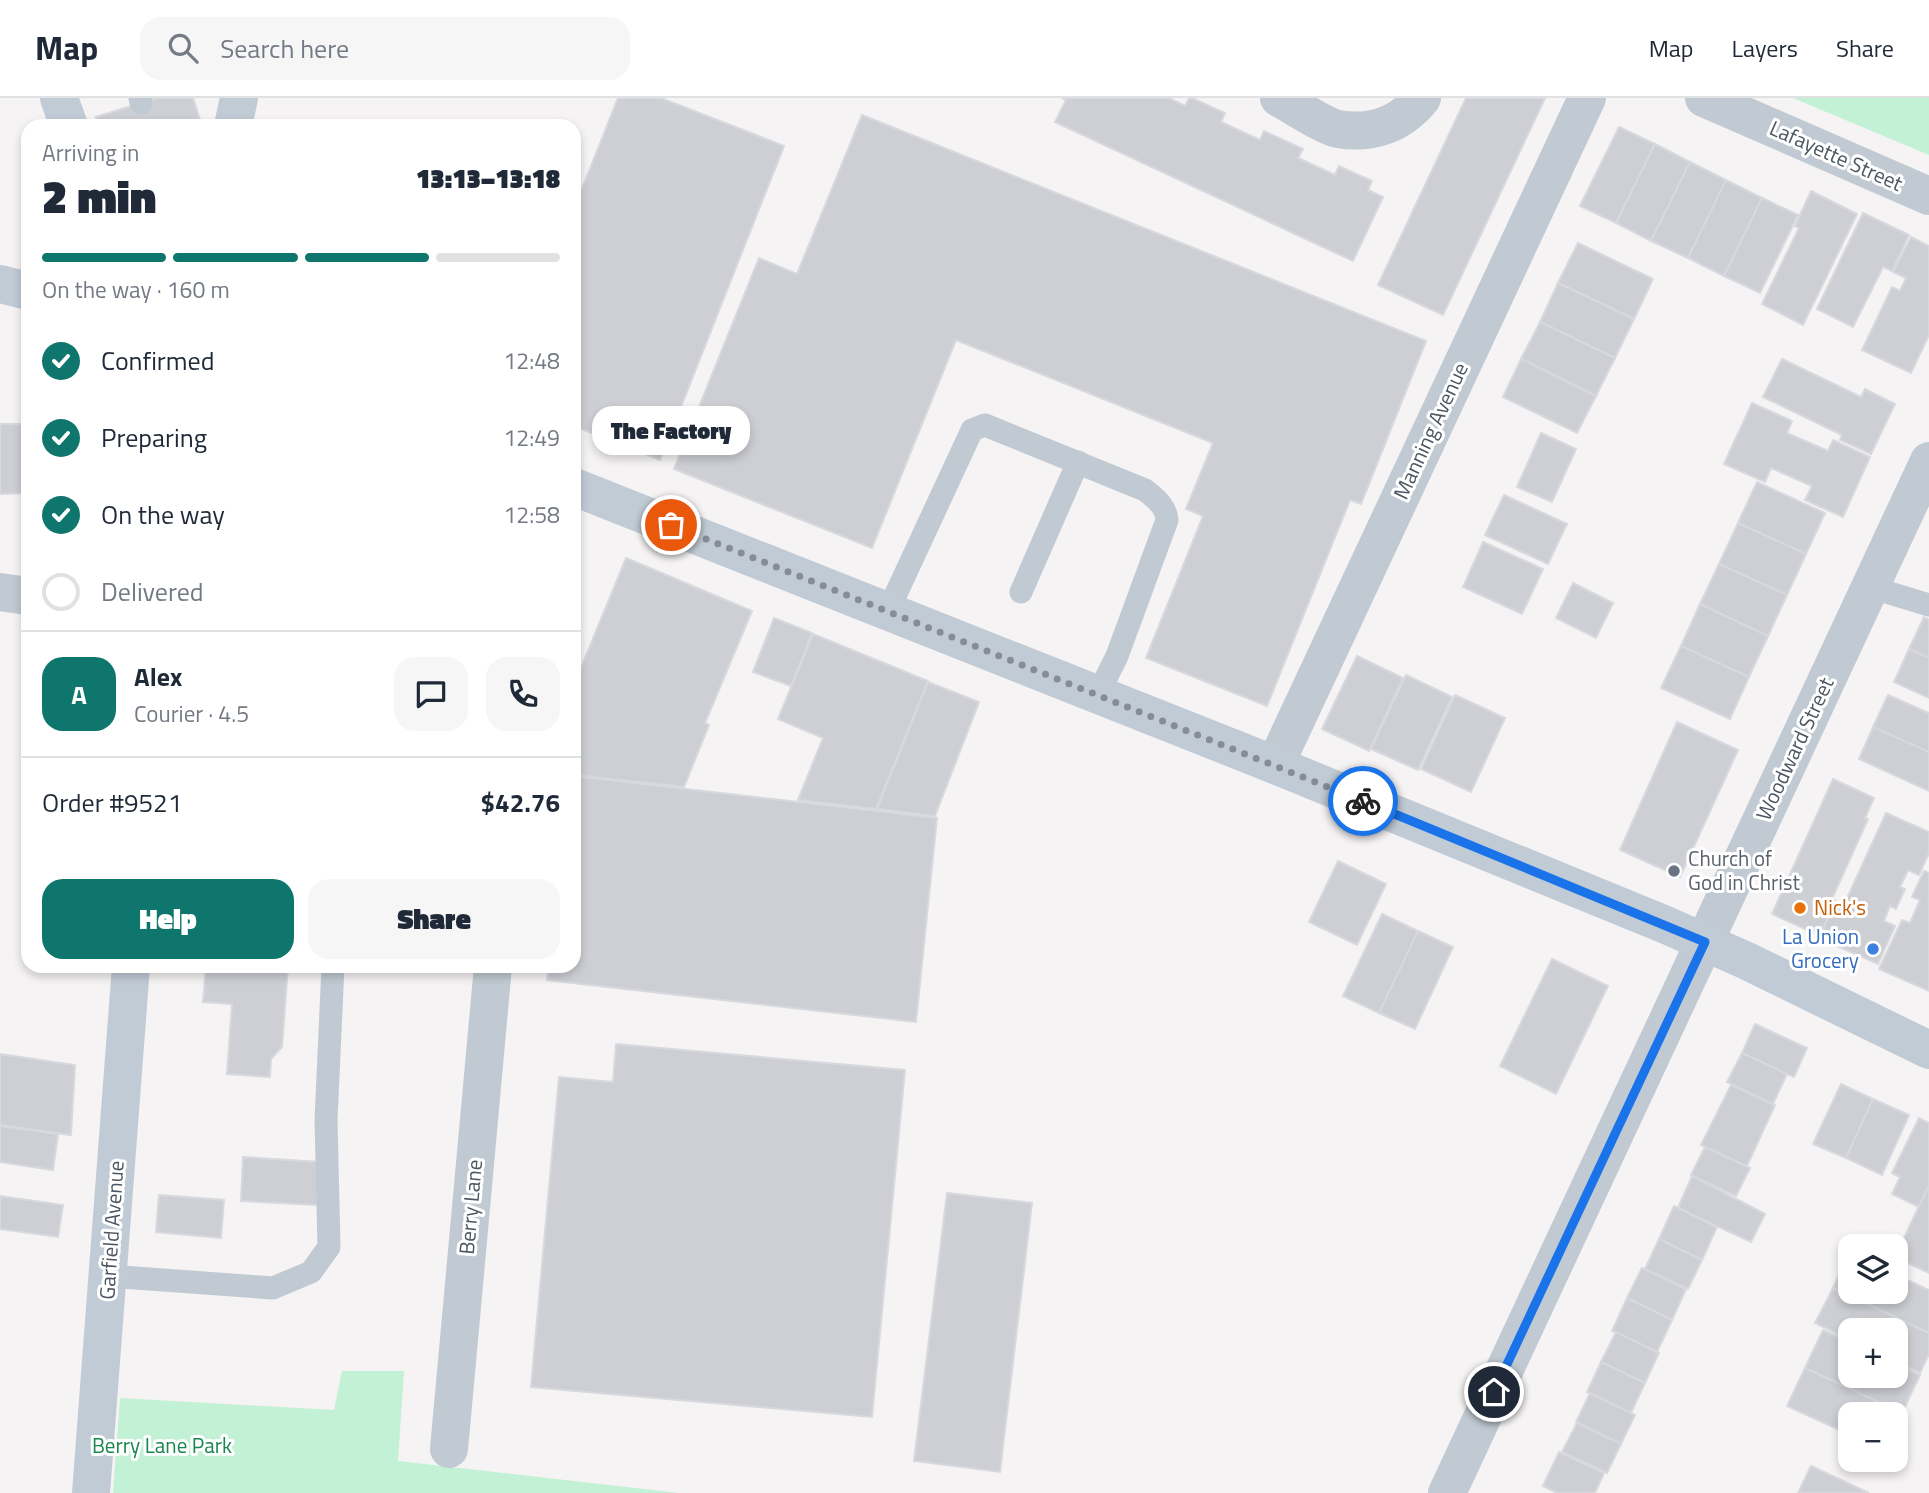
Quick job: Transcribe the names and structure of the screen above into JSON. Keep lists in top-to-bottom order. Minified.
{"streets":{"street":["Lafayette Street","Manning Avenue","Woodward Street","Berry Lane","Garfield Avenue"]},"parks":["Berry Lane Park"],"places":["The Factory","Church of God in Christ","Nick's","La Union Grocery"],"page":{"header":"Map","search":"Search here","nav":["Map","Layers","Share"],"heading":["2 min","Arriving in","13:13–13:18"],"panel":["Alex","Courier · 4.5","Order #9521","$42.76"],"bar":"On the way · 160 m","list":[["Confirmed","12:48"],["Preparing","12:49"],["On the way","12:58"],"Delivered"],"bubble":"The Factory","round":"A","buttons":["Help","Share"],"map_buttons":["+","−"]}}
